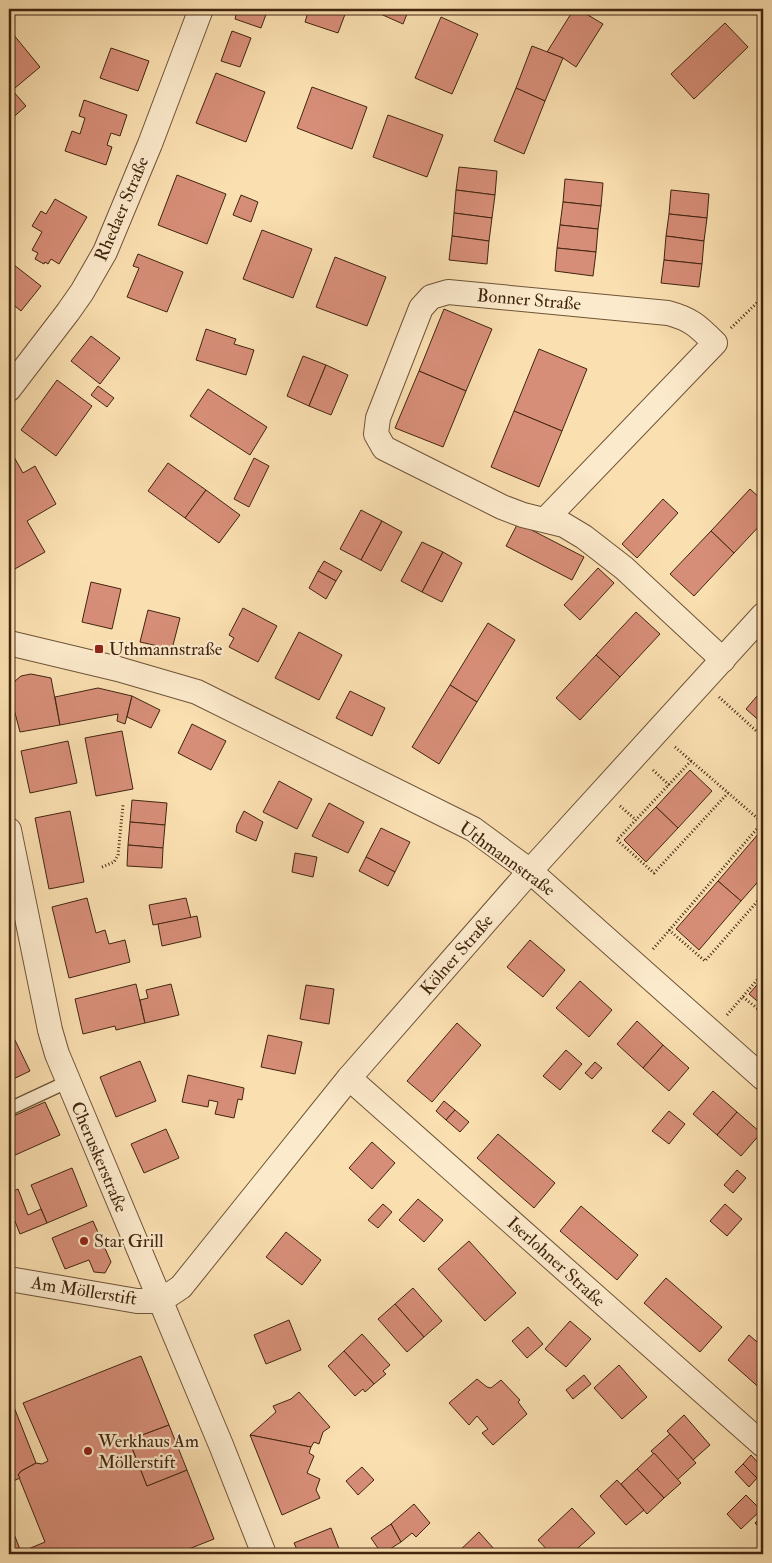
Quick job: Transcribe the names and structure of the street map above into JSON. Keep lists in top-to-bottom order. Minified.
{"streets":{"street":["Rhedaer Straße","Bonner Straße","Uthmannstraße","Kölner Straße","Cheruskerstraße","Iserlohner Straße","Am Möllerstift"]},"crossings":[["Bonner Straße","Kölner Straße"],["Uthmannstraße","Kölner Straße"],["Kölner Straße","Cheruskerstraße"],["Kölner Straße","Iserlohner Straße"],["Kölner Straße","Am Möllerstift"],["Cheruskerstraße","Am Möllerstift"]],"places":{"transit":["Uthmannstraße"],"other":["Star Grill","Werkhaus Am Möllerstift"]}}
